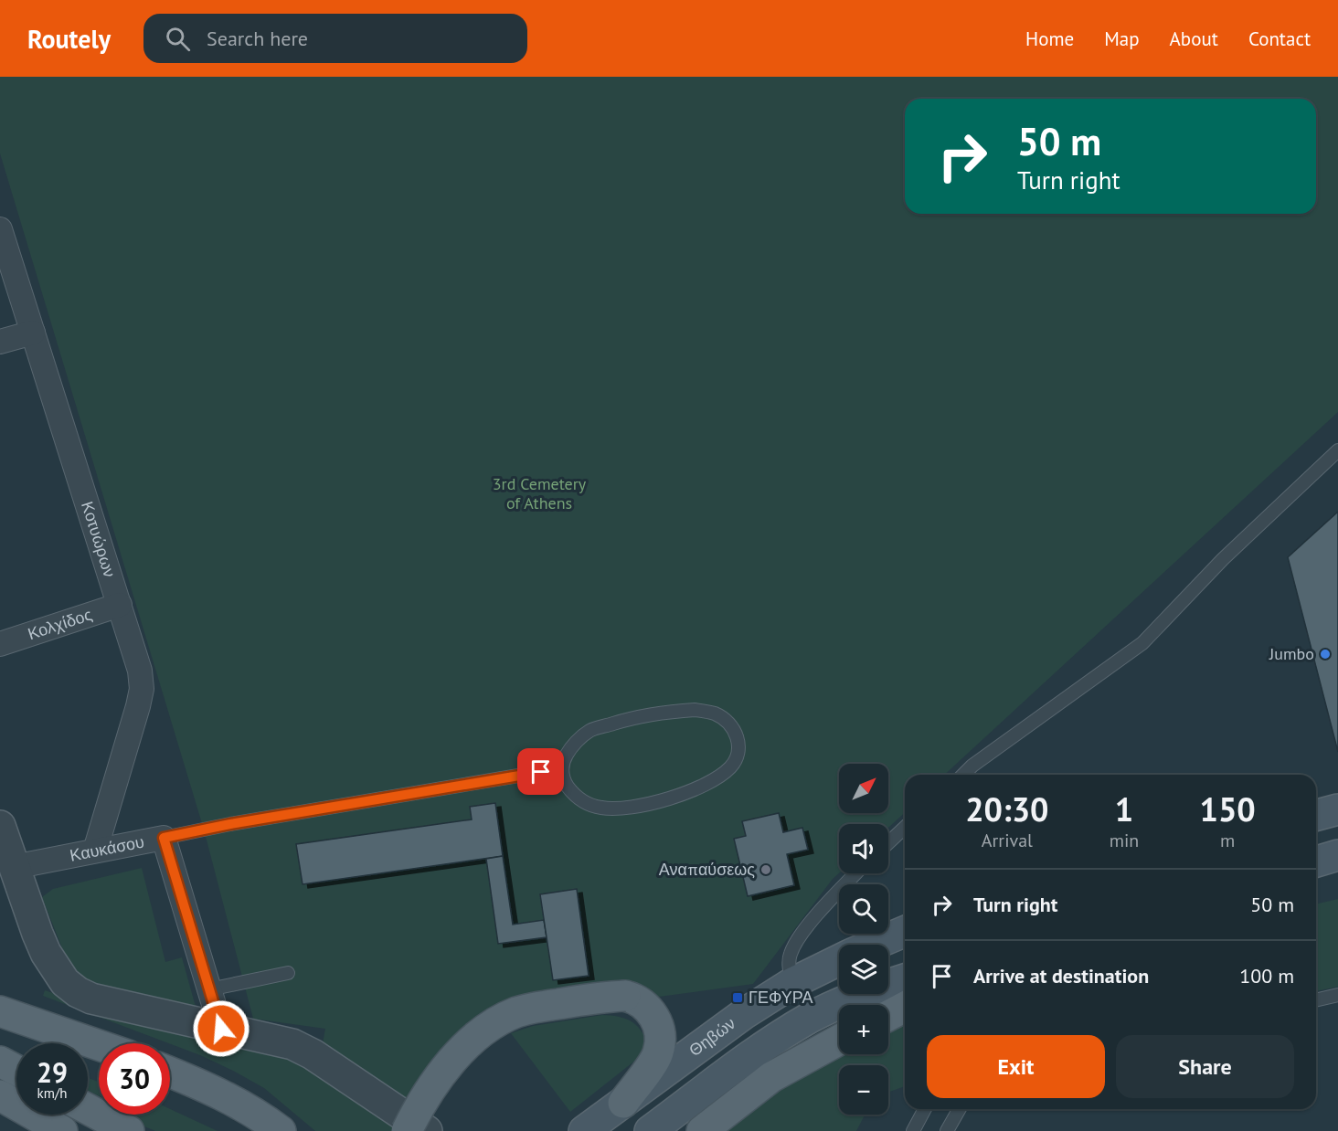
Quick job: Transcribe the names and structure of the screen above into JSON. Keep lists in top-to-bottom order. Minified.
{"streets":{"main road":["Θηβών"],"street":["Κοτυώρων","Κολχίδος","Καυκάσου"]},"crossings":[["Κοτυώρων","Κολχίδος"],["Κοτυώρων","Καυκάσου"]],"parks":["3rd Cemetery of Athens"],"places":{"other":["Jumbo","Αναπαύσεως"],"transit":["ΓΕΦΥΡΑ"]},"north":"top right","page":{"header":"Routely","search":"Search here","nav":["Home","Map","About","Contact"],"turn":["50 m","Turn right"],"map_buttons":["+","−"],"eta":["20:30","Arrival","1","min","150","m"],"list":[{"name":"Turn right","value":"50 m"},{"name":"Arrive at destination","value":"100 m"}],"buttons":["Exit","Share"],"speed":"29 km/h","limit":"30"}}
